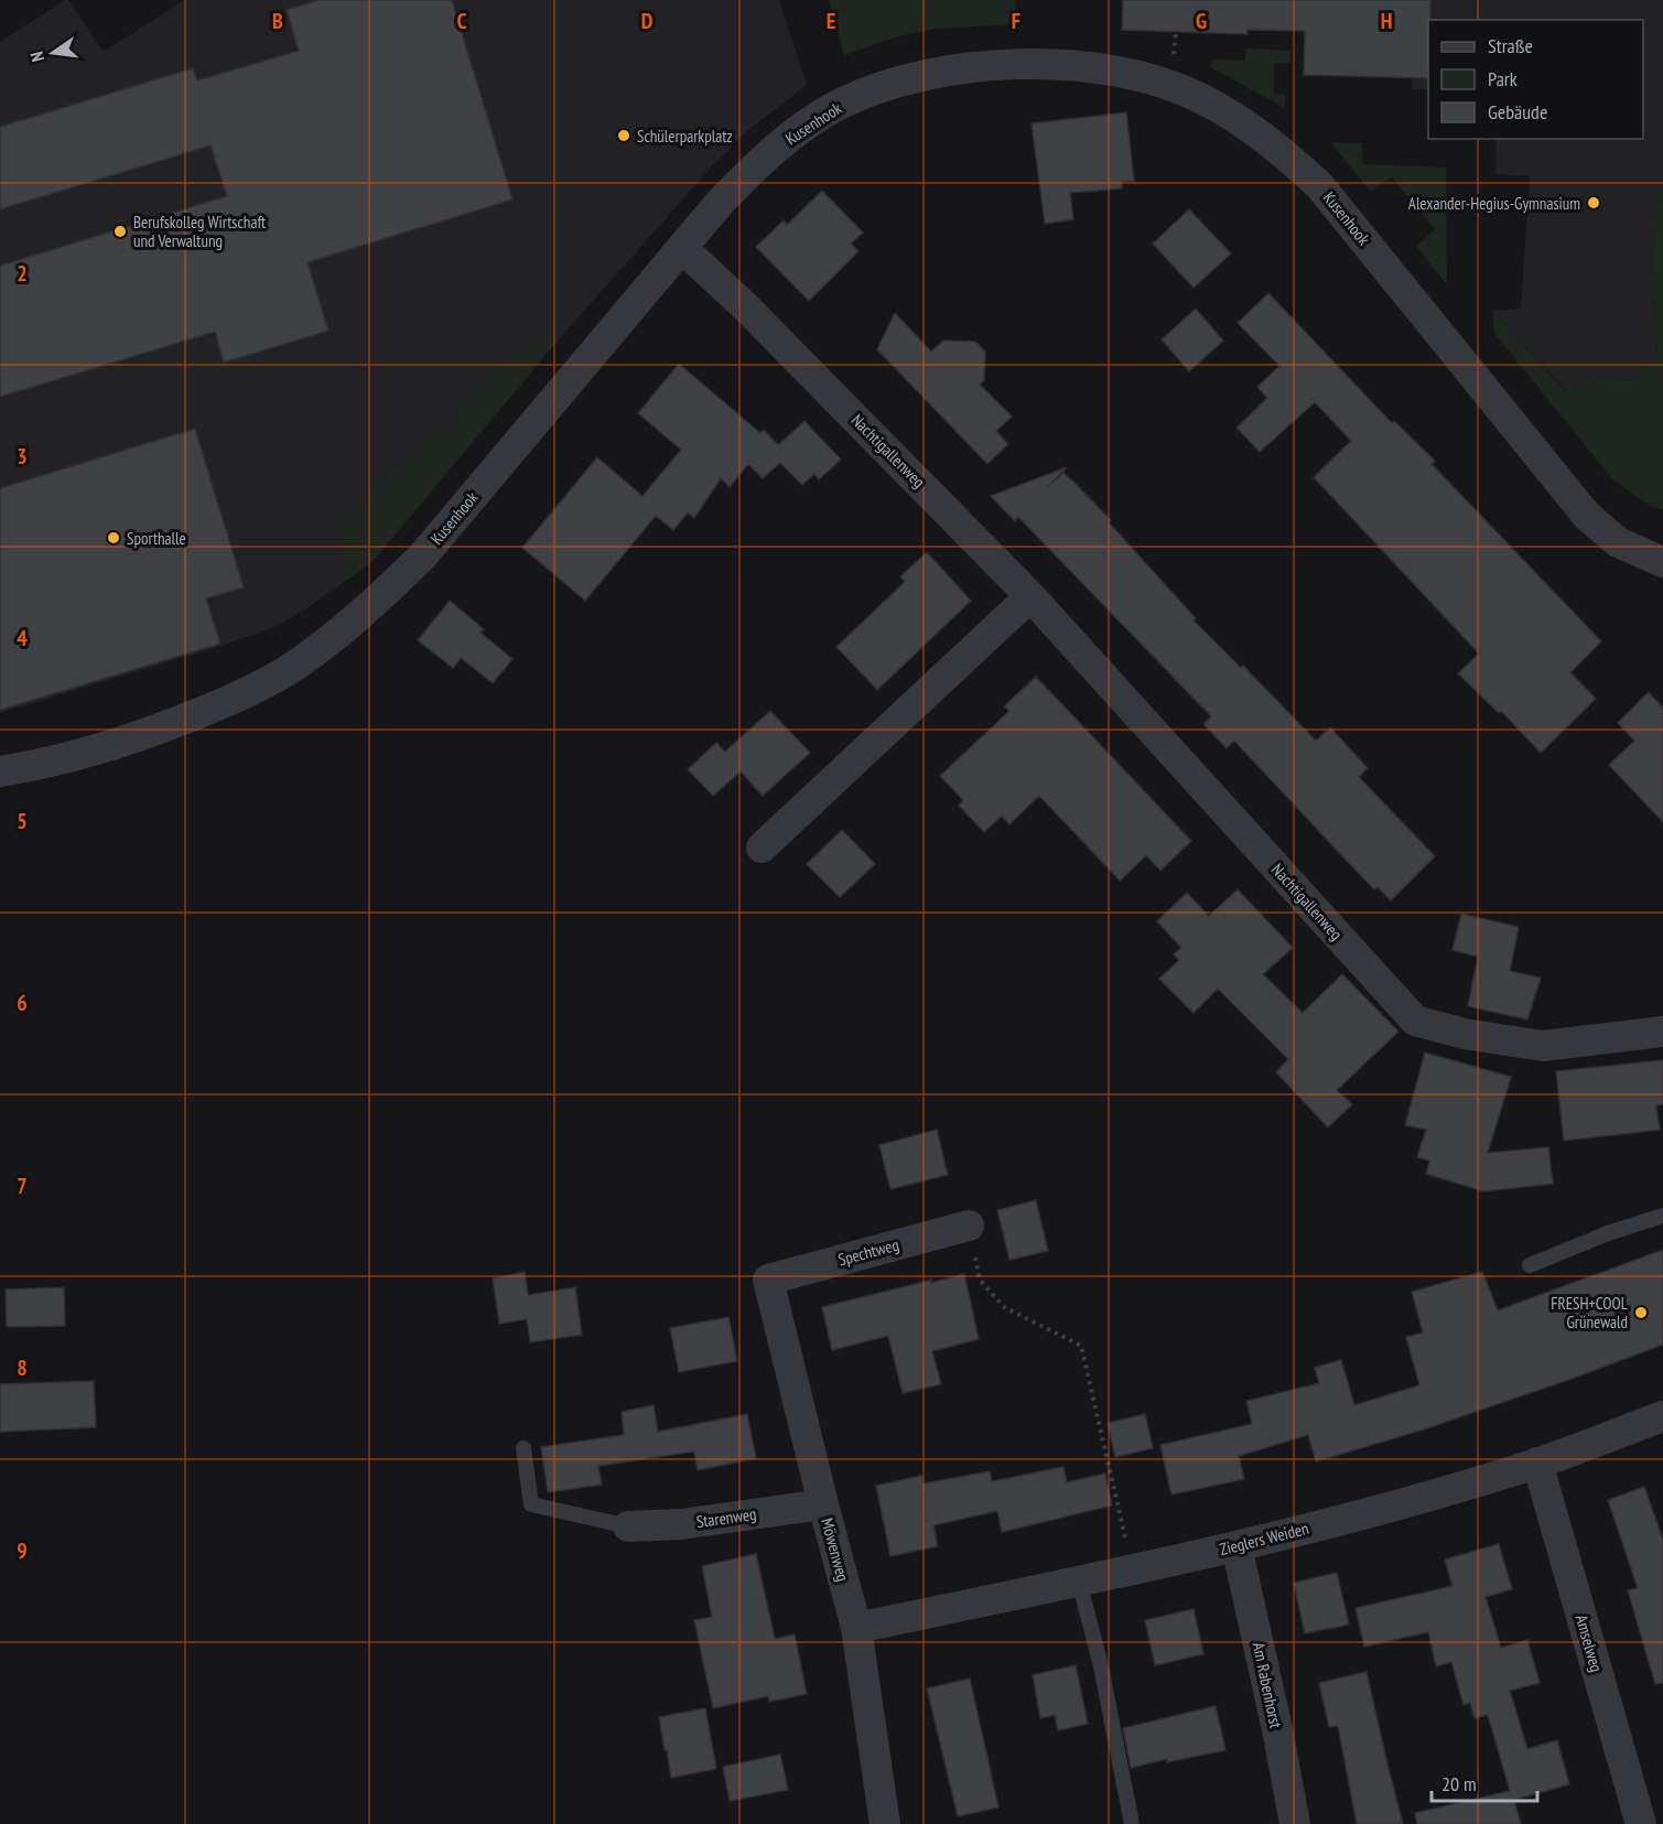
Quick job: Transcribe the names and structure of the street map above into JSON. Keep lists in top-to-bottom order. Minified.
{"streets":{"street":["Kusenhook","Nachtigallenweg","Spechtweg","Starenweg","Zieglers Weiden","Möwenweg","Amselweg","Am Rabenhorst"]},"crossings":[["Kusenhook","Nachtigallenweg"],["Spechtweg","Möwenweg"],["Starenweg","Möwenweg"],["Zieglers Weiden","Möwenweg"],["Zieglers Weiden","Amselweg"],["Zieglers Weiden","Am Rabenhorst"]],"places":["Schülerparkplatz","Alexander-Hegius-Gymnasium","Berufskolleg Wirtschaft und Verwaltung","Sporthalle","FRESH+COOL Grünewald"],"legend":["Straße","Park","Gebäude"],"scale_bar":"20 m","north":"left","grid":{"columns":["B","C","D","E","F","G","H"],"rows":["2","3","4","5","6","7","8","9"]}}
